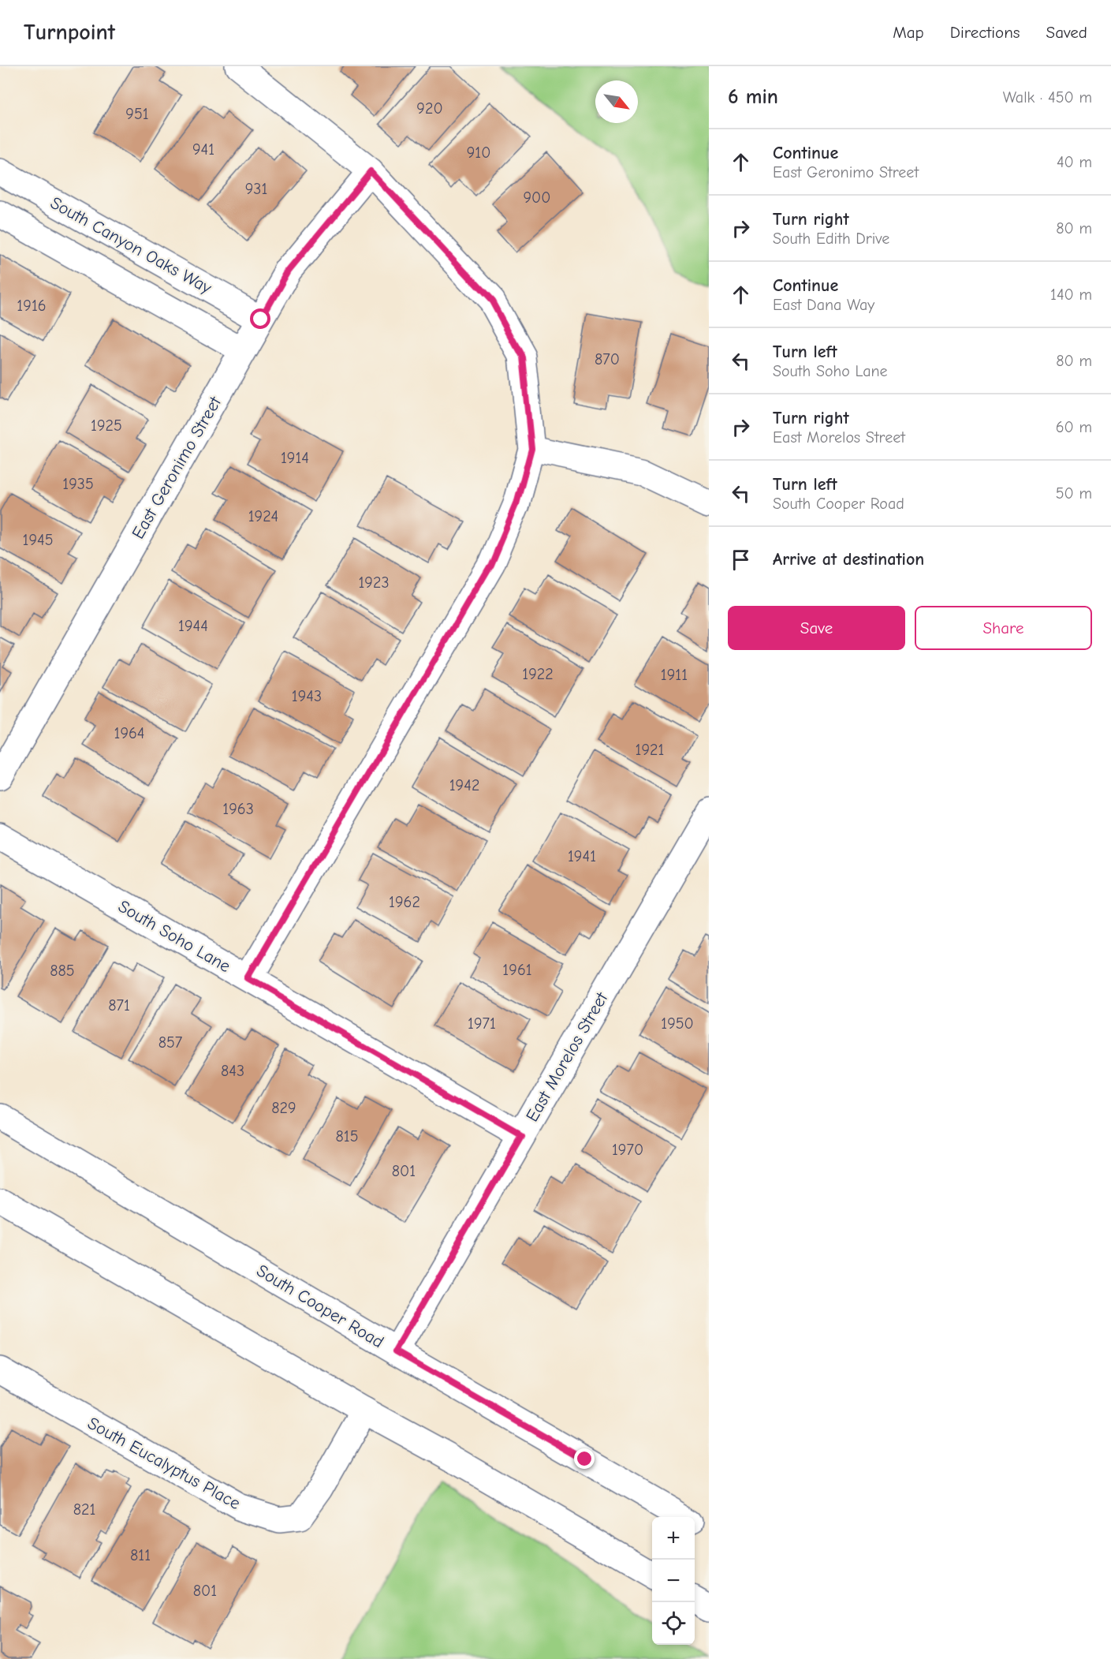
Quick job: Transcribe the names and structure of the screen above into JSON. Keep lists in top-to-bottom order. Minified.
{"streets":{"street":["South Canyon Oaks Way","East Geronimo Street","South Soho Lane","East Morelos Street","South Cooper Road","South Eucalyptus Place"]},"crossings":[["South Canyon Oaks Way","East Geronimo Street"],["South Soho Lane","East Morelos Street"],["East Morelos Street","South Cooper Road"]],"house_numbers":["920","951","941","910","931","900","1916","870","1925","1914","1935","1924","1945","1923","1944","1922","1911","1943","1964","1921","1942","1963","1941","1962","1961","885","871","1971","1950","857","843","829","815","1970","801","821","811","801"],"north":"bottom right","page":{"header":"Turnpoint","nav":["Map","Directions","Saved"],"heading":["6 min","Walk · 450 m"],"list":[["Continue","East Geronimo Street","40 m"],["Turn right","South Edith Drive","80 m"],["Continue","East Dana Way","140 m"],["Turn left","South Soho Lane","80 m"],["Turn right","East Morelos Street","60 m"],["Turn left","South Cooper Road","50 m"],"Arrive at destination"],"buttons":["Save","Share"],"map_buttons":["+","−"]}}
